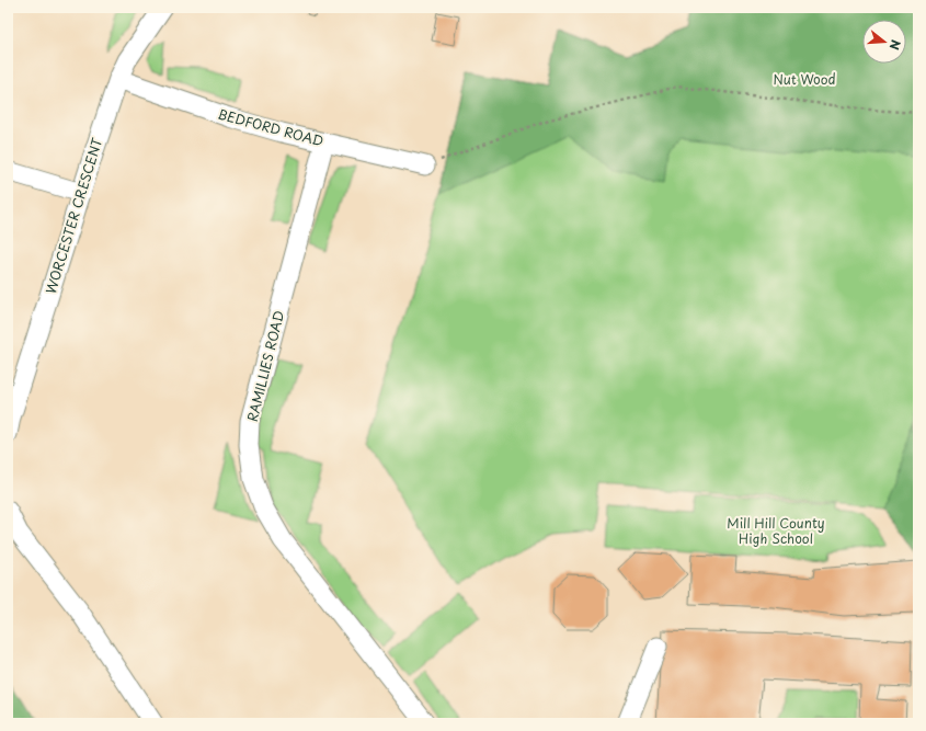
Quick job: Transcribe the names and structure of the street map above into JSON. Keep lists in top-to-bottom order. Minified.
{"streets":{"street":["BEDFORD ROAD","WORCESTER CRESCENT","RAMILLIES ROAD"]},"crossings":[["BEDFORD ROAD","WORCESTER CRESCENT"],["BEDFORD ROAD","RAMILLIES ROAD"]],"parks":["Nut Wood","Mill Hill County High School"],"north":"right"}
